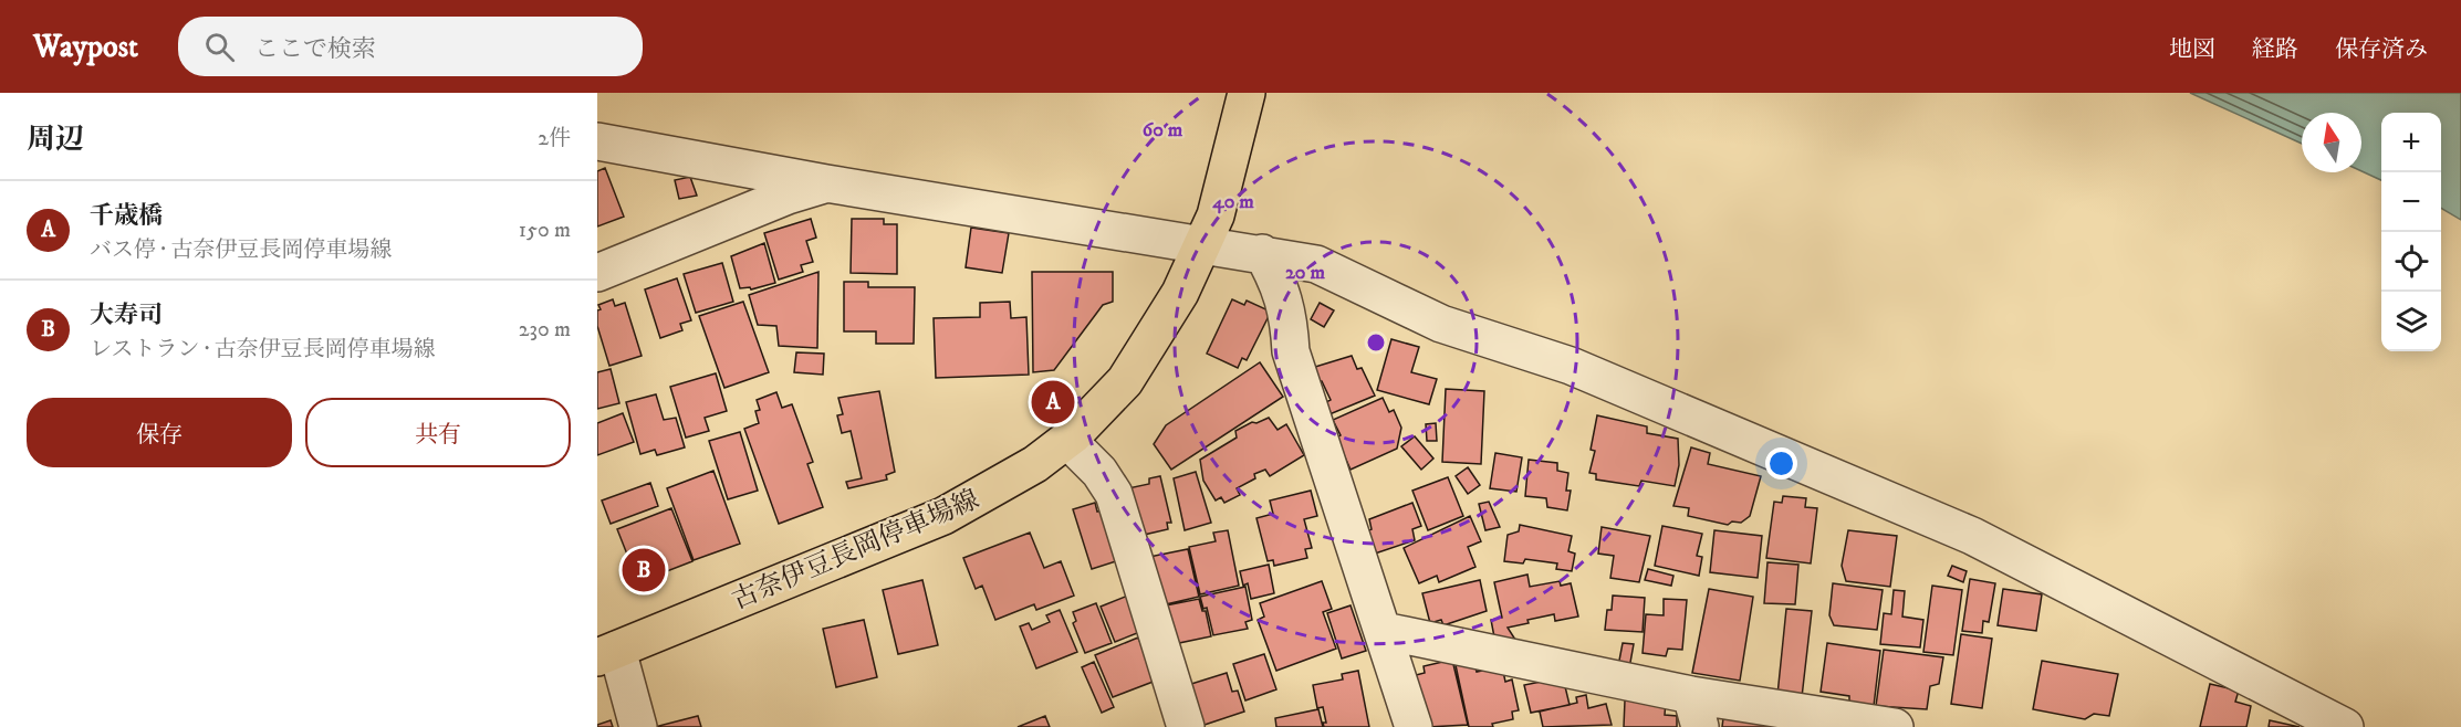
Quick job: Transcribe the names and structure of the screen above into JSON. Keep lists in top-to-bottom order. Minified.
{"streets":{"main road":["古奈伊豆長岡停車場線"]},"north":"top","page":{"header":"Waypost","search":"ここで検索","nav":["地図","経路","保存済み"],"heading":["周辺","2件"],"map_buttons":["+","−"],"list":[{"mark":"A","name":"千歳橋","note":"バス停 · 古奈伊豆長岡停車場線","value":"150 m"},{"mark":"B","name":"大寿司","note":"レストラン · 古奈伊豆長岡停車場線","value":"230 m"}],"buttons":["保存","共有"],"pins":["A","B"]},"rings":["60 m","40 m","20 m"]}
